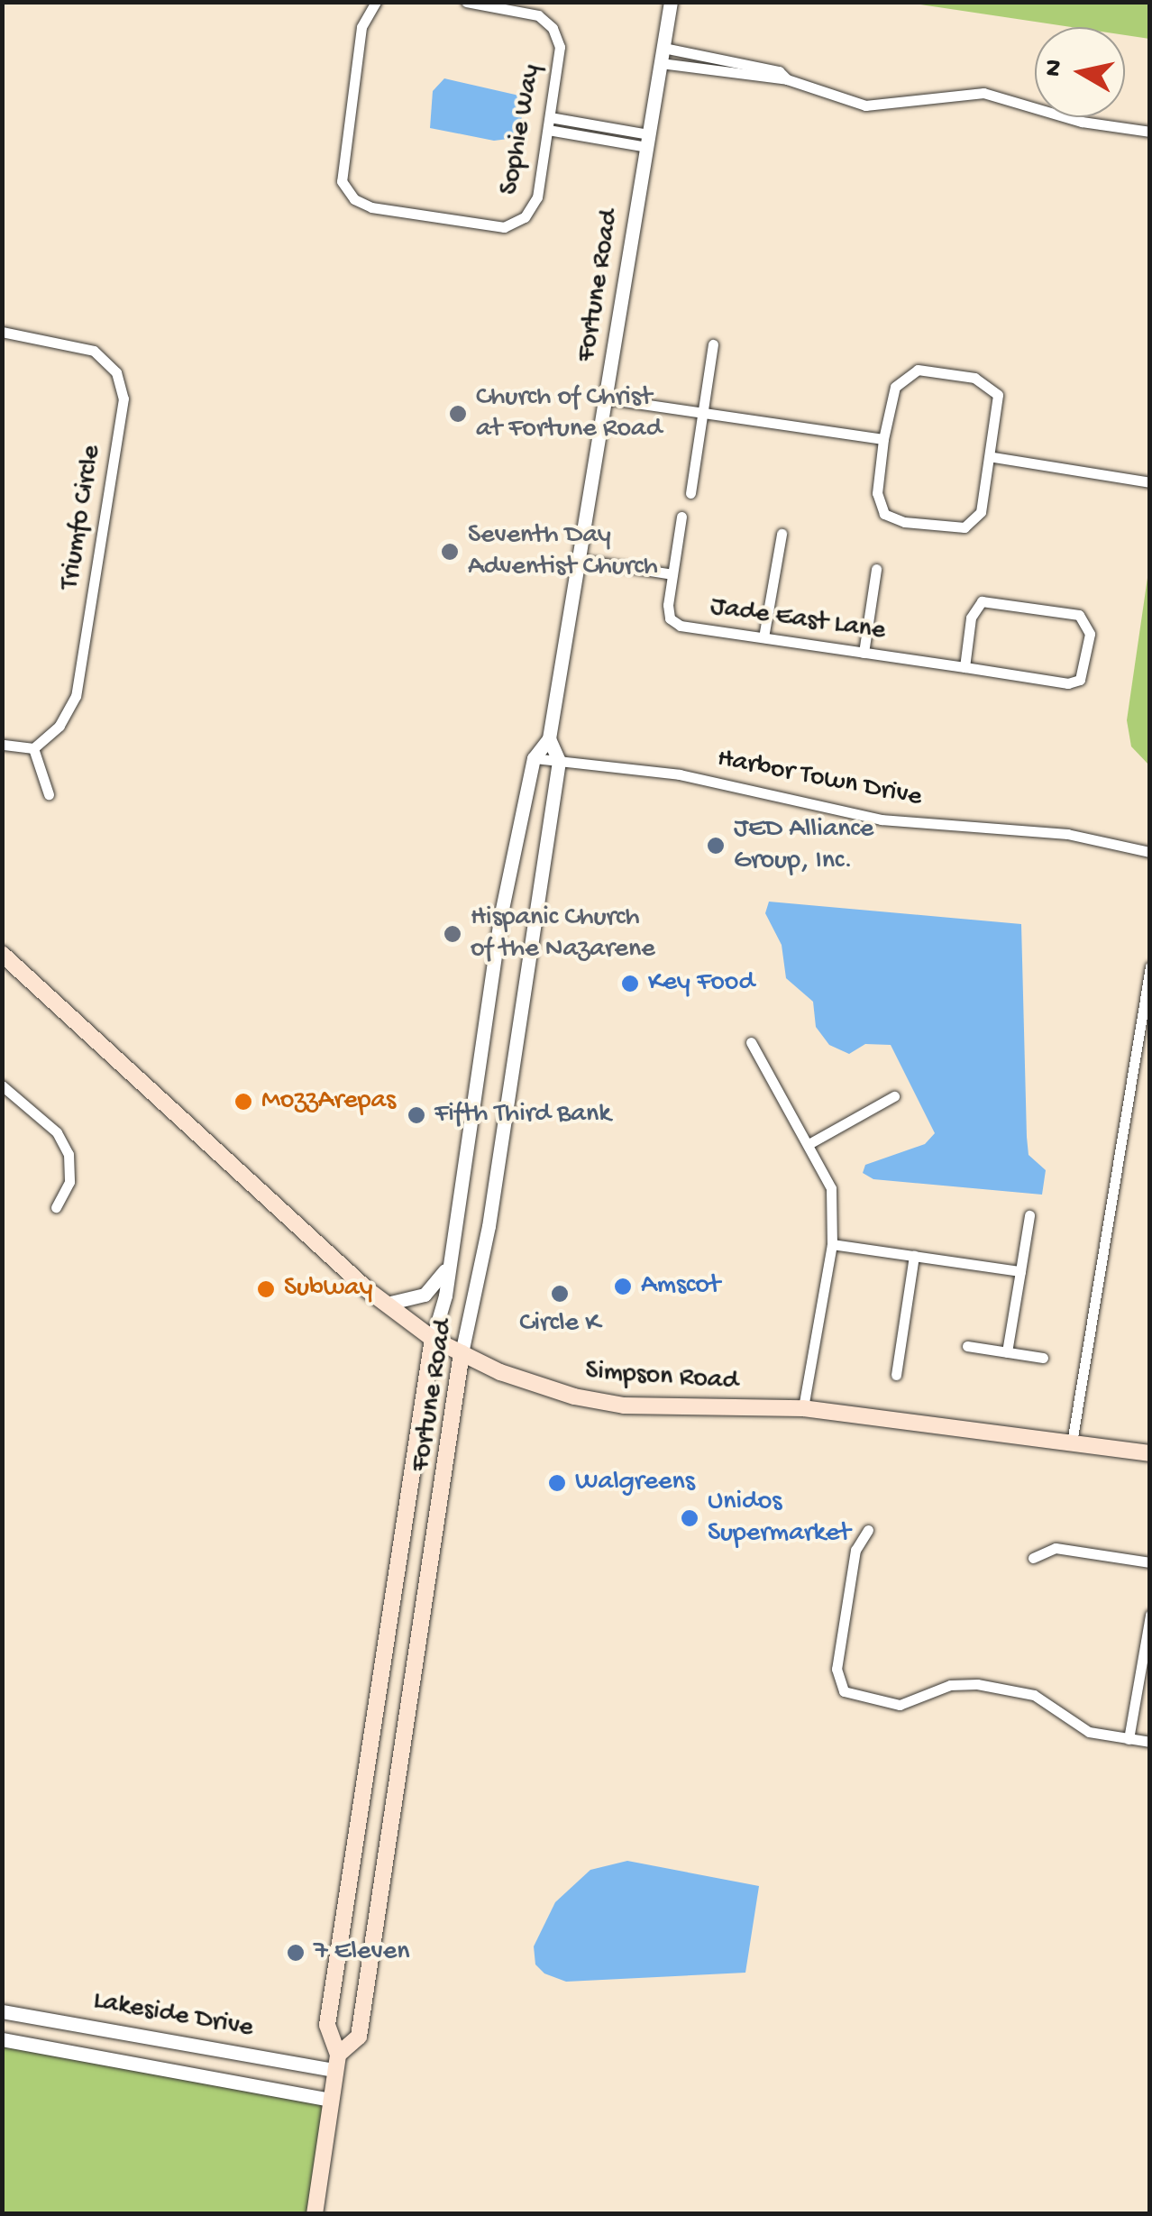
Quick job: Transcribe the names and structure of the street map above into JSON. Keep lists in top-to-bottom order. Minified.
{"streets":{"main road":["Fortune Road","Simpson Road"],"street":["Sophie Way","Triumfo Circle","Jade East Lane","Harbor Town Drive","Lakeside Drive"]},"crossings":[["Fortune Road","Harbor Town Drive"],["Fortune Road","Simpson Road"],["Fortune Road","Lakeside Drive"]],"places":["Church of Christ at Fortune Road","Seventh Day Adventist Church","JED Alliance Group, Inc.","Hispanic Church of the Nazarene","Key Food","MozzArepas","Fifth Third Bank","Amscot","Subway","Circle K","Walgreens","Unidos Supermarket","7 Eleven"],"north":"left"}
